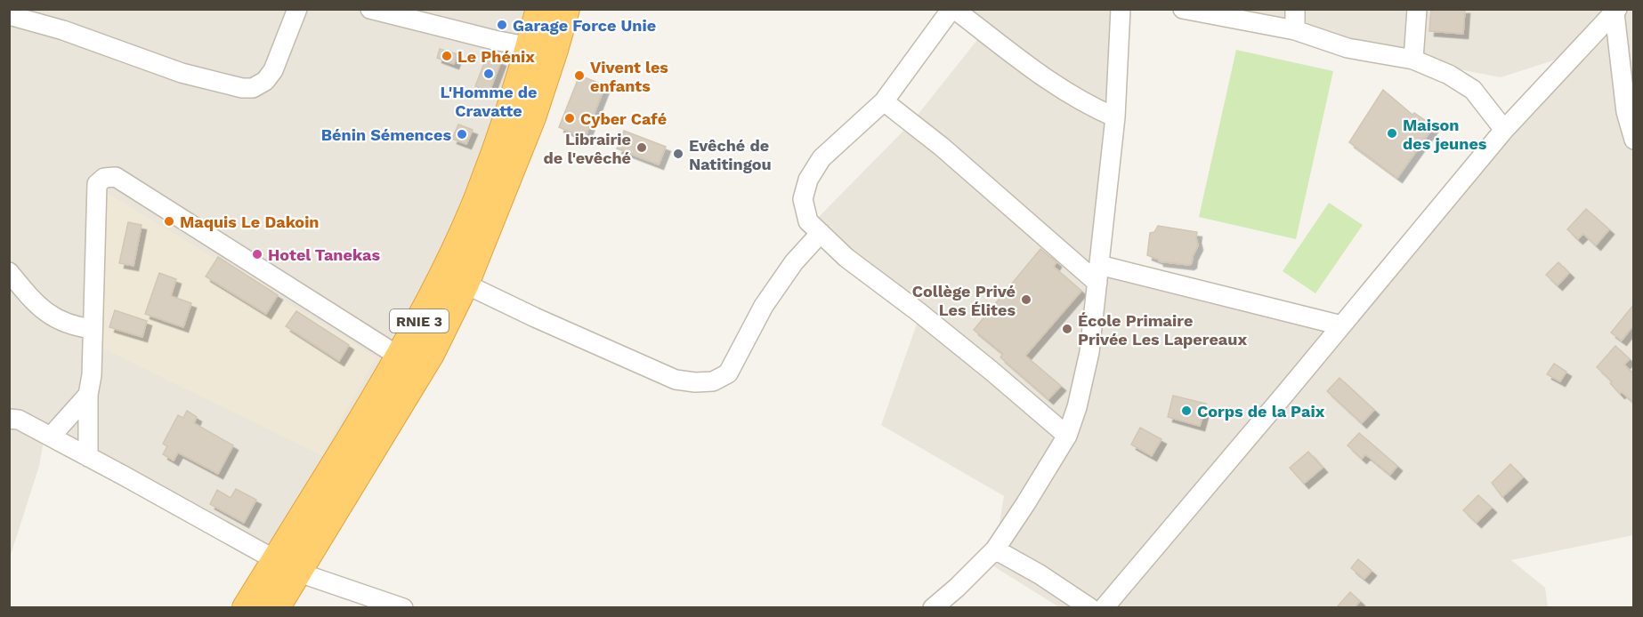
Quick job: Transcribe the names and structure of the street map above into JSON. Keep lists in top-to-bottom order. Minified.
{"streets":{"highway":["RNIE 3"]},"places":["Garage Force Unie","Le Phénix","L'Homme de Cravatte","Vivent les enfants","Cyber Café","Maison des jeunes","Bénin Sémences","Librairie de l'evêché","Evêché de Natitingou","Maquis Le Dakoin","Hotel Tanekas","Collège Privé Les Élites","École Primaire Privée Les Lapereaux","Corps de la Paix"]}
